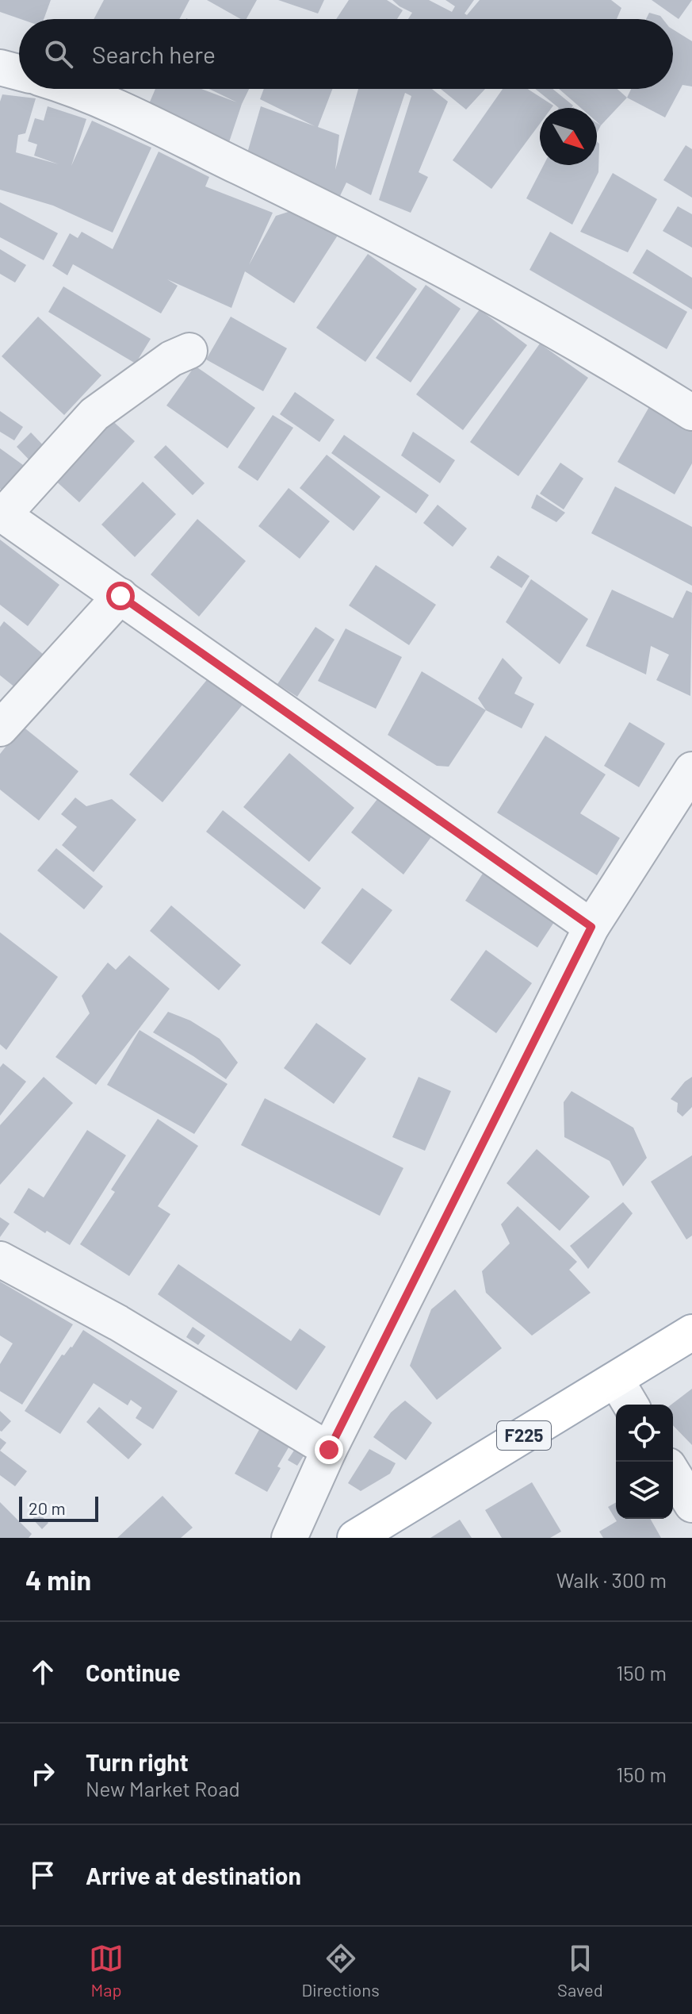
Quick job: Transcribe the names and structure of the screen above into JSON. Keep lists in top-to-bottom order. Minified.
{"streets":{"main road":["F225"]},"scale_bar":"20 m","north":"bottom right","page":{"search":"Search here","scale":"20 m","heading":["4 min","Walk · 300 m"],"list":[["Continue","150 m"],["Turn right","New Market Road","150 m"],"Arrive at destination"],"nav":["Map","Directions","Saved"]}}
